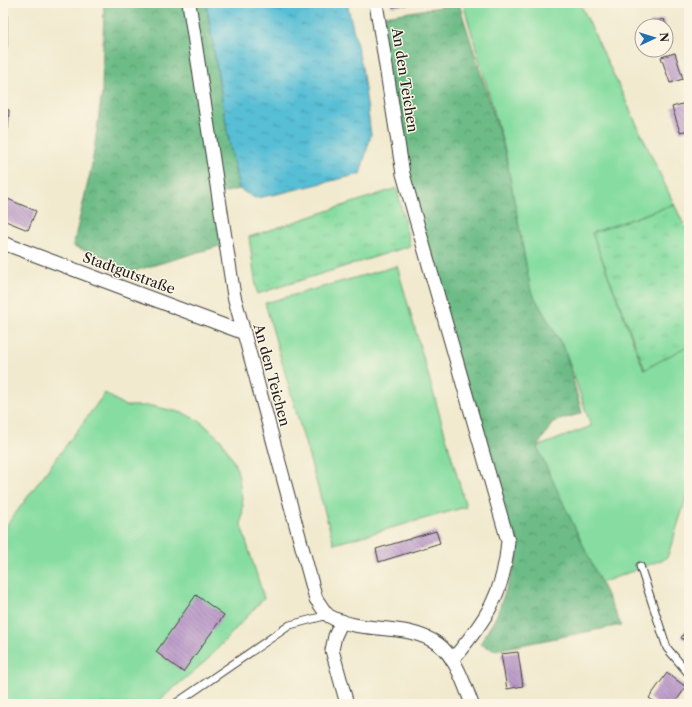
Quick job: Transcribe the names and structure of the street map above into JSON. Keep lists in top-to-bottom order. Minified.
{"streets":{"street":["An den Teichen","Stadtgutstraße"]},"crossings":[["An den Teichen","Stadtgutstraße"]],"north":"right"}
